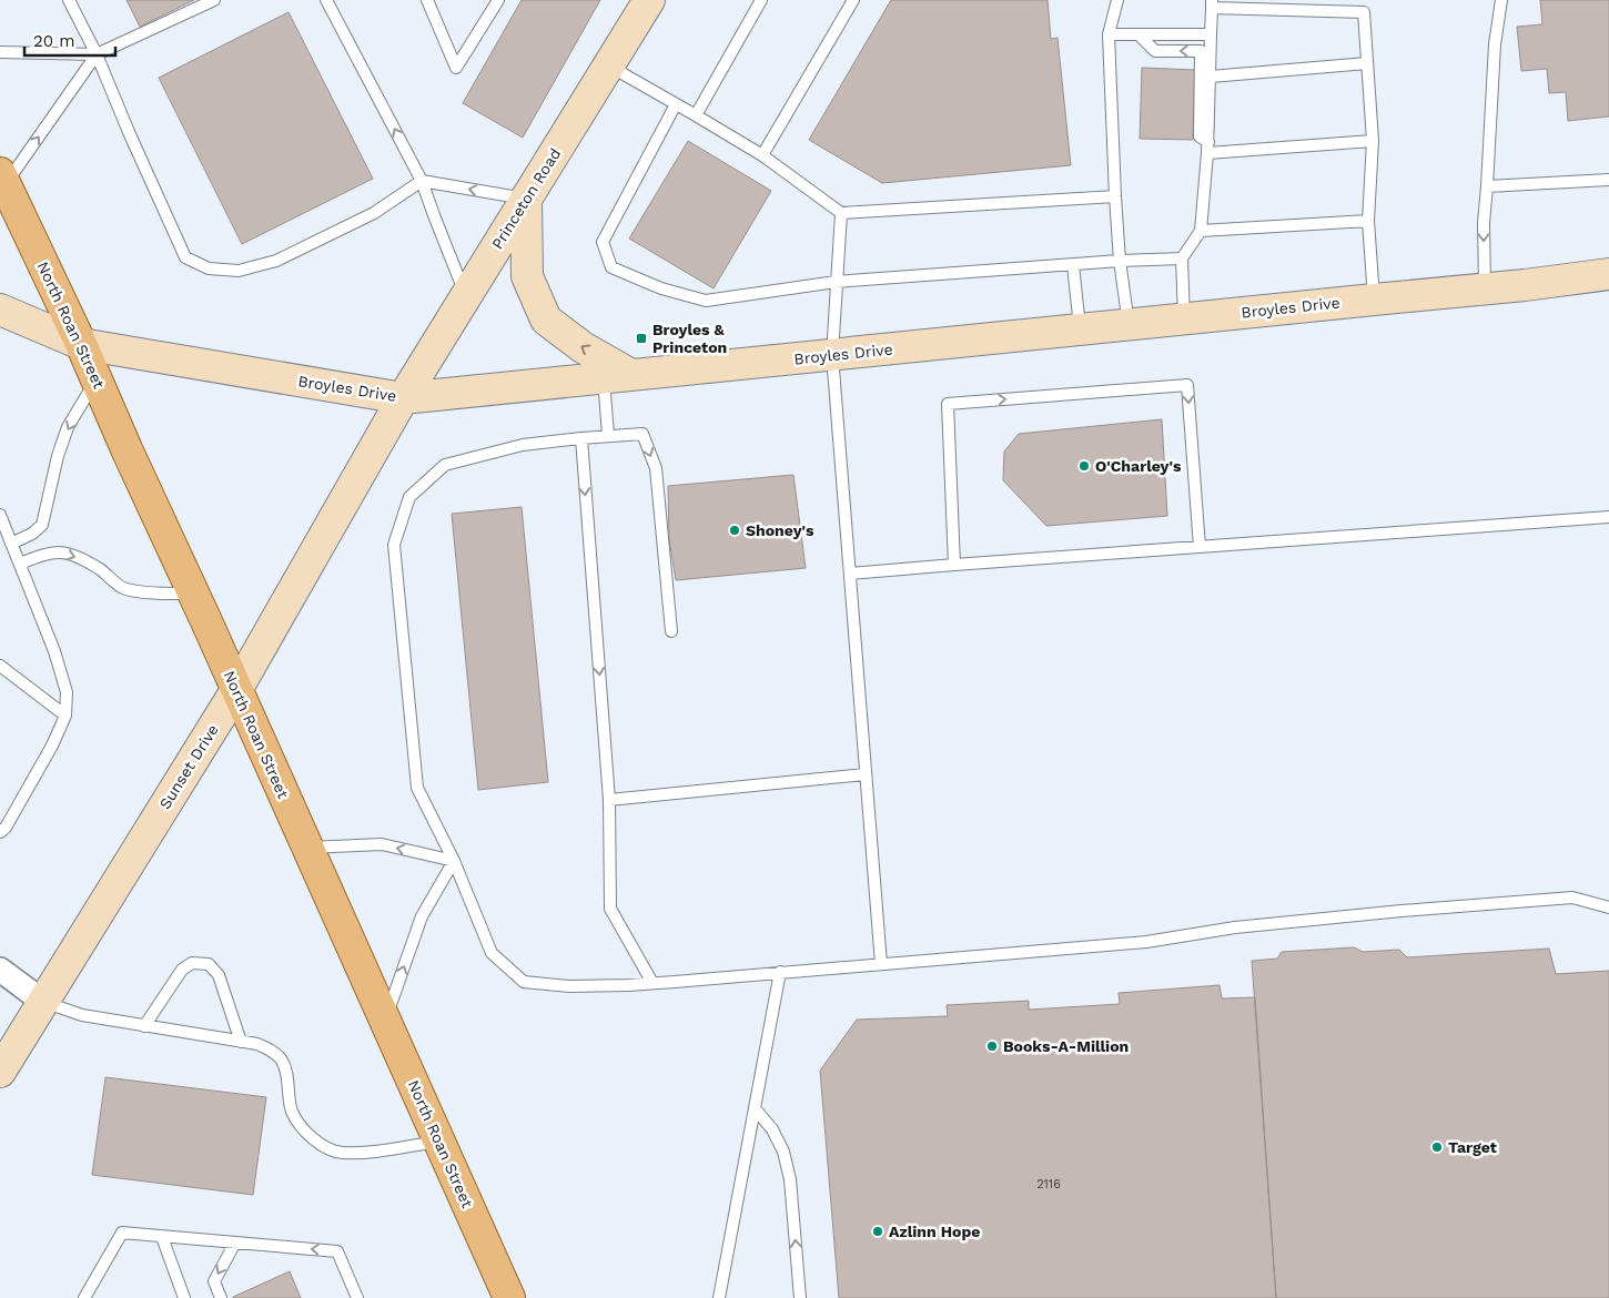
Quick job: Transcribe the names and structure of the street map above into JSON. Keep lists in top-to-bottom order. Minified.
{"streets":{"main road":["North Roan Street"],"street":["Princeton Road","Broyles Drive","Sunset Drive"]},"crossings":[["Princeton Road","Broyles Drive"],["Princeton Road","Sunset Drive"],["Broyles Drive","North Roan Street"],["Broyles Drive","Sunset Drive"],["North Roan Street","Sunset Drive"]],"places":{"transit":["Broyles & Princeton"],"other":["O'Charley's","Shoney's","Books-A-Million","Target","Azlinn Hope"]},"house_numbers":["2116"],"scale_bar":"20 m"}
